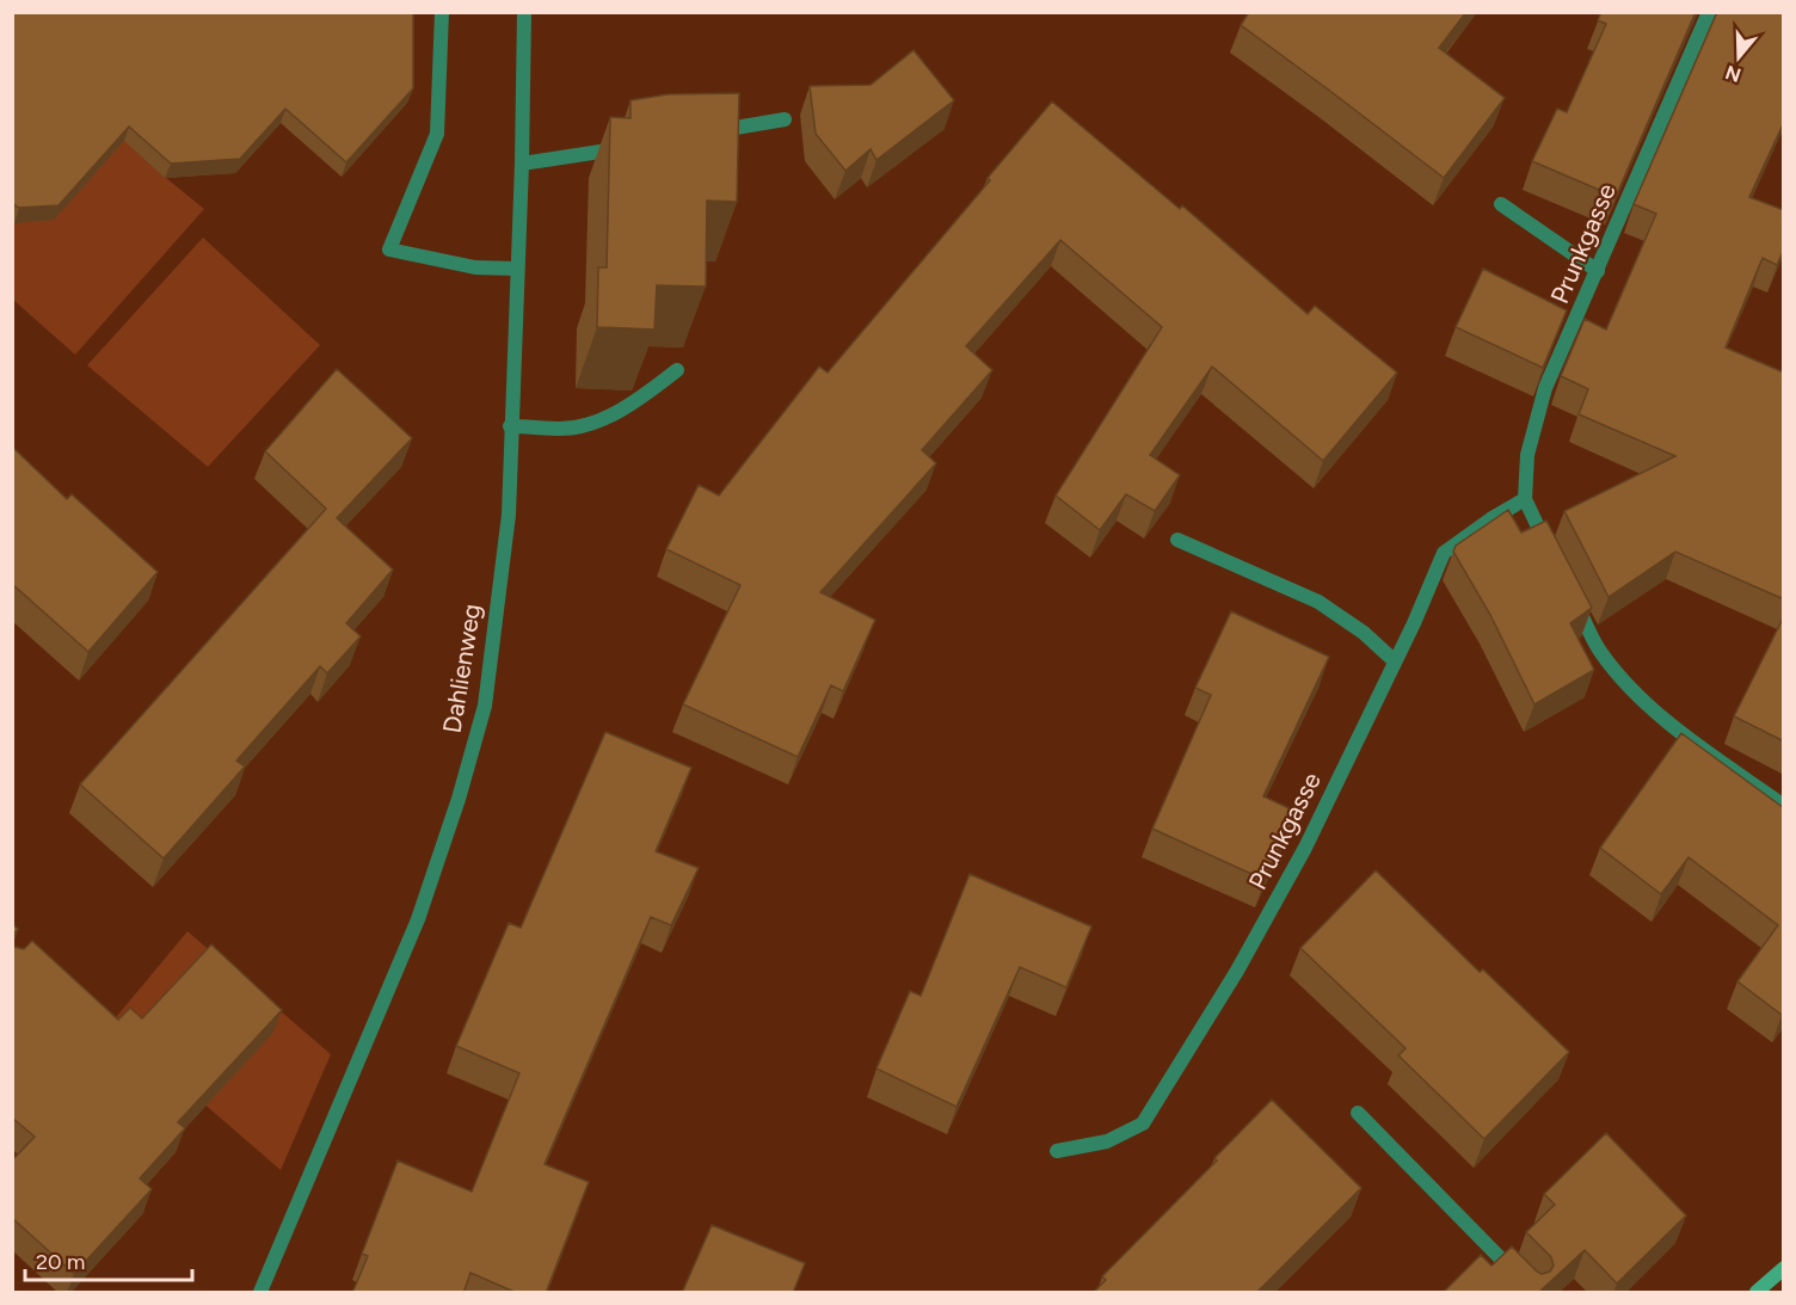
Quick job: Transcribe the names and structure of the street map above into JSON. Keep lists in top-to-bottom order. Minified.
{"streets":{"street":["Prunkgasse","Dahlienweg"]},"scale_bar":"20 m","north":"bottom"}
